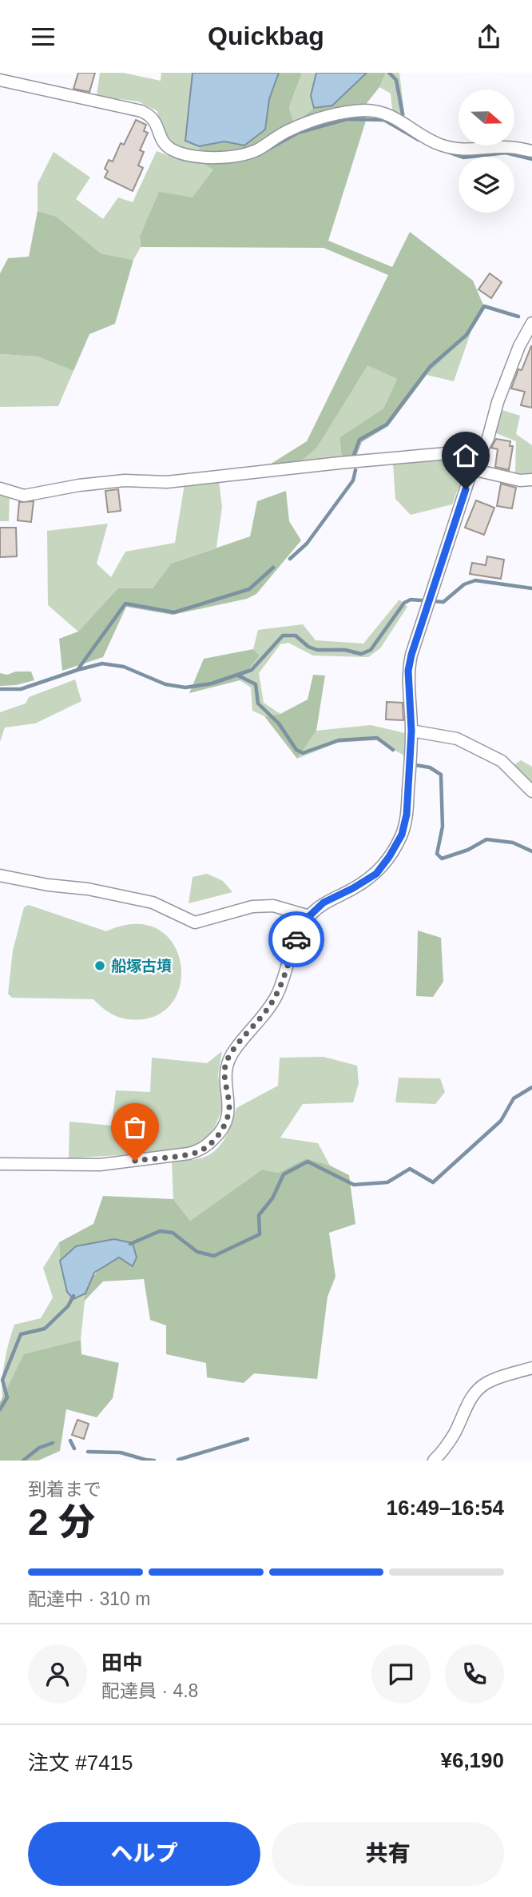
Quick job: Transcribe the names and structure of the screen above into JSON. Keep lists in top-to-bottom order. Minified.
{"places":["船塚古墳"],"north":"right","page":{"header":"Quickbag","heading":["2 分","到着まで","16:49–16:54"],"panel":["田中","配達員 · 4.8","注文 #7415","¥6,190"],"bar":"配達中 · 310 m","buttons":["ヘルプ","共有"]}}
